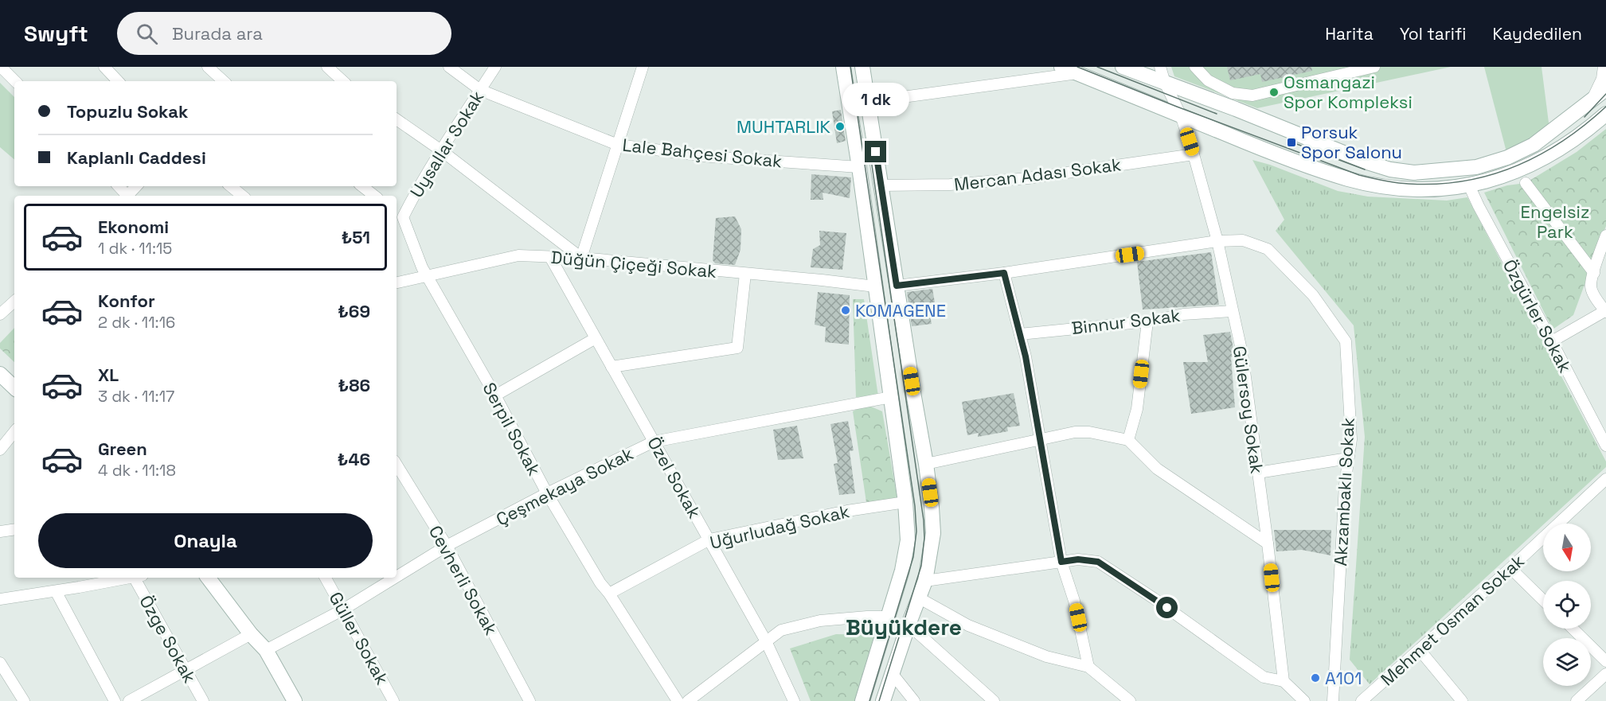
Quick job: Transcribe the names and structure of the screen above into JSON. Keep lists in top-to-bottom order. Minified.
{"streets":{"street":["Uysallar Sokak","Lale Bahçesi Sokak","Mercan Adası Sokak","Düğün Çiçeği Sokak","Özgürler Sokak","Binnur Sokak","Gülersoy Sokak","Serpil Sokak","Özel Sokak","Çeşmekaya Sokak","Akzambaklı Sokak","Uğurludağ Sokak","Cevherli Sokak","Mehmet Osman Sokak","Güller Sokak","Özge Sokak"]},"crossings":[["Uysallar Sokak","Lale Bahçesi Sokak"],["Uysallar Sokak","Düğün Çiçeği Sokak"],["Uysallar Sokak","Serpil Sokak"],["Mercan Adası Sokak","Gülersoy Sokak"],["Düğün Çiçeği Sokak","Serpil Sokak"],["Düğün Çiçeği Sokak","Özel Sokak"],["Binnur Sokak","Gülersoy Sokak"],["Gülersoy Sokak","Akzambaklı Sokak"],["Serpil Sokak","Çeşmekaya Sokak"],["Serpil Sokak","Uğurludağ Sokak"],["Özel Sokak","Çeşmekaya Sokak"],["Özel Sokak","Uğurludağ Sokak"],["Çeşmekaya Sokak","Cevherli Sokak"],["Çeşmekaya Sokak","Güller Sokak"]],"districts":["Büyükdere"],"parks":["Engelsiz Park"],"places":{"other":["Osmangazi Spor Kompleksi","MUHTARLIK","KOMAGENE","A101"],"transit":["Porsuk Spor Salonu"]},"north":"bottom","page":{"header":"Swyft","search":"Burada ara","nav":["Harita","Yol tarifi","Kaydedilen"],"banner":["Topuzlu Sokak","Kaplanlı Caddesi"],"bubble":"1 dk","list":[{"name":"Ekonomi","note":"1 dk · 11:15","value":"₺51"},{"name":"Konfor","note":"2 dk · 11:16","value":"₺69"},{"name":"XL","note":"3 dk · 11:17","value":"₺86"},{"name":"Green","note":"4 dk · 11:18","value":"₺46"}],"buttons":"Onayla"}}
